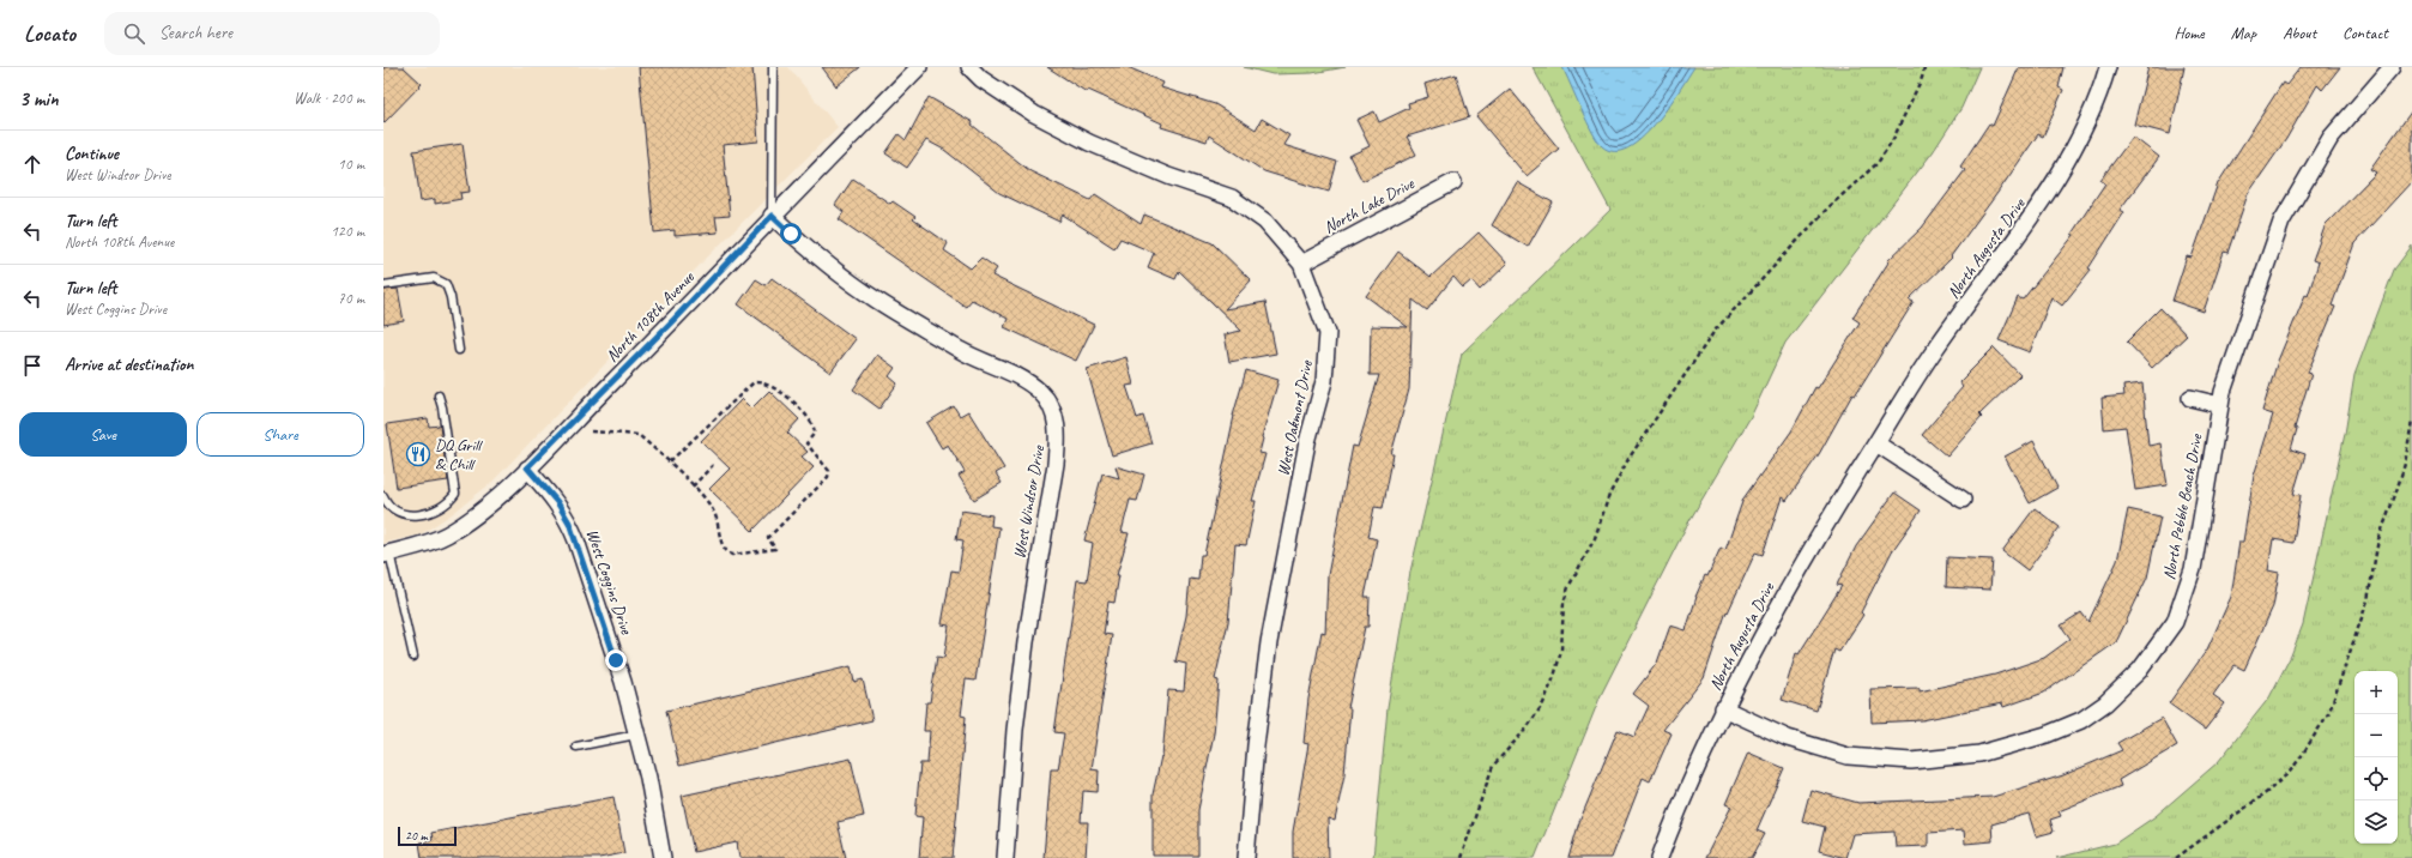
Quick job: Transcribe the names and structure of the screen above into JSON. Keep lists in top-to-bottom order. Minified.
{"streets":{"street":["North Lake Drive","North Augusta Drive","North 108th Avenue","West Oakmont Drive","West Windsor Drive","North Pebble Beach Drive","West Coggins Drive"]},"crossings":[["North Lake Drive","West Oakmont Drive"],["North Augusta Drive","North Pebble Beach Drive"],["North 108th Avenue","West Windsor Drive"],["North 108th Avenue","West Coggins Drive"]],"places":{"restaurant":["DQ Grill & Chill"]},"scale_bar":"20 m","page":{"header":"Locato","search":"Search here","nav":["Home","Map","About","Contact"],"heading":["3 min","Walk · 200 m"],"list":[["Continue","West Windsor Drive","10 m"],["Turn left","North 108th Avenue","120 m"],["Turn left","West Coggins Drive","70 m"],"Arrive at destination"],"buttons":["Save","Share"],"map_buttons":["+","−"],"scale":"20 m"}}
